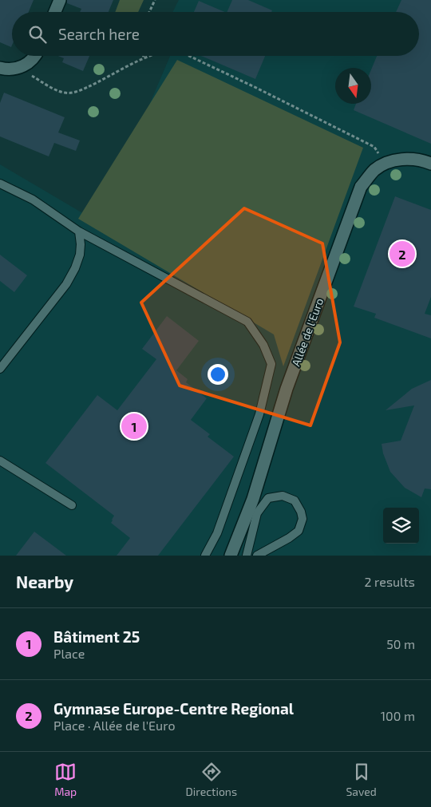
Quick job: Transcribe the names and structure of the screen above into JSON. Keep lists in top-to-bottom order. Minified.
{"streets":{"street":["Allée de l'Euro"]},"north":"bottom","page":{"search":"Search here","pins":["2","1"],"heading":["Nearby","2 results"],"list":[{"mark":"1","name":"Bâtiment 25","note":"Place","value":"50 m"},{"mark":"2","name":"Gymnase Europe-Centre Regional","note":"Place · Allée de l'Euro","value":"100 m"}],"nav":["Map","Directions","Saved"]}}
